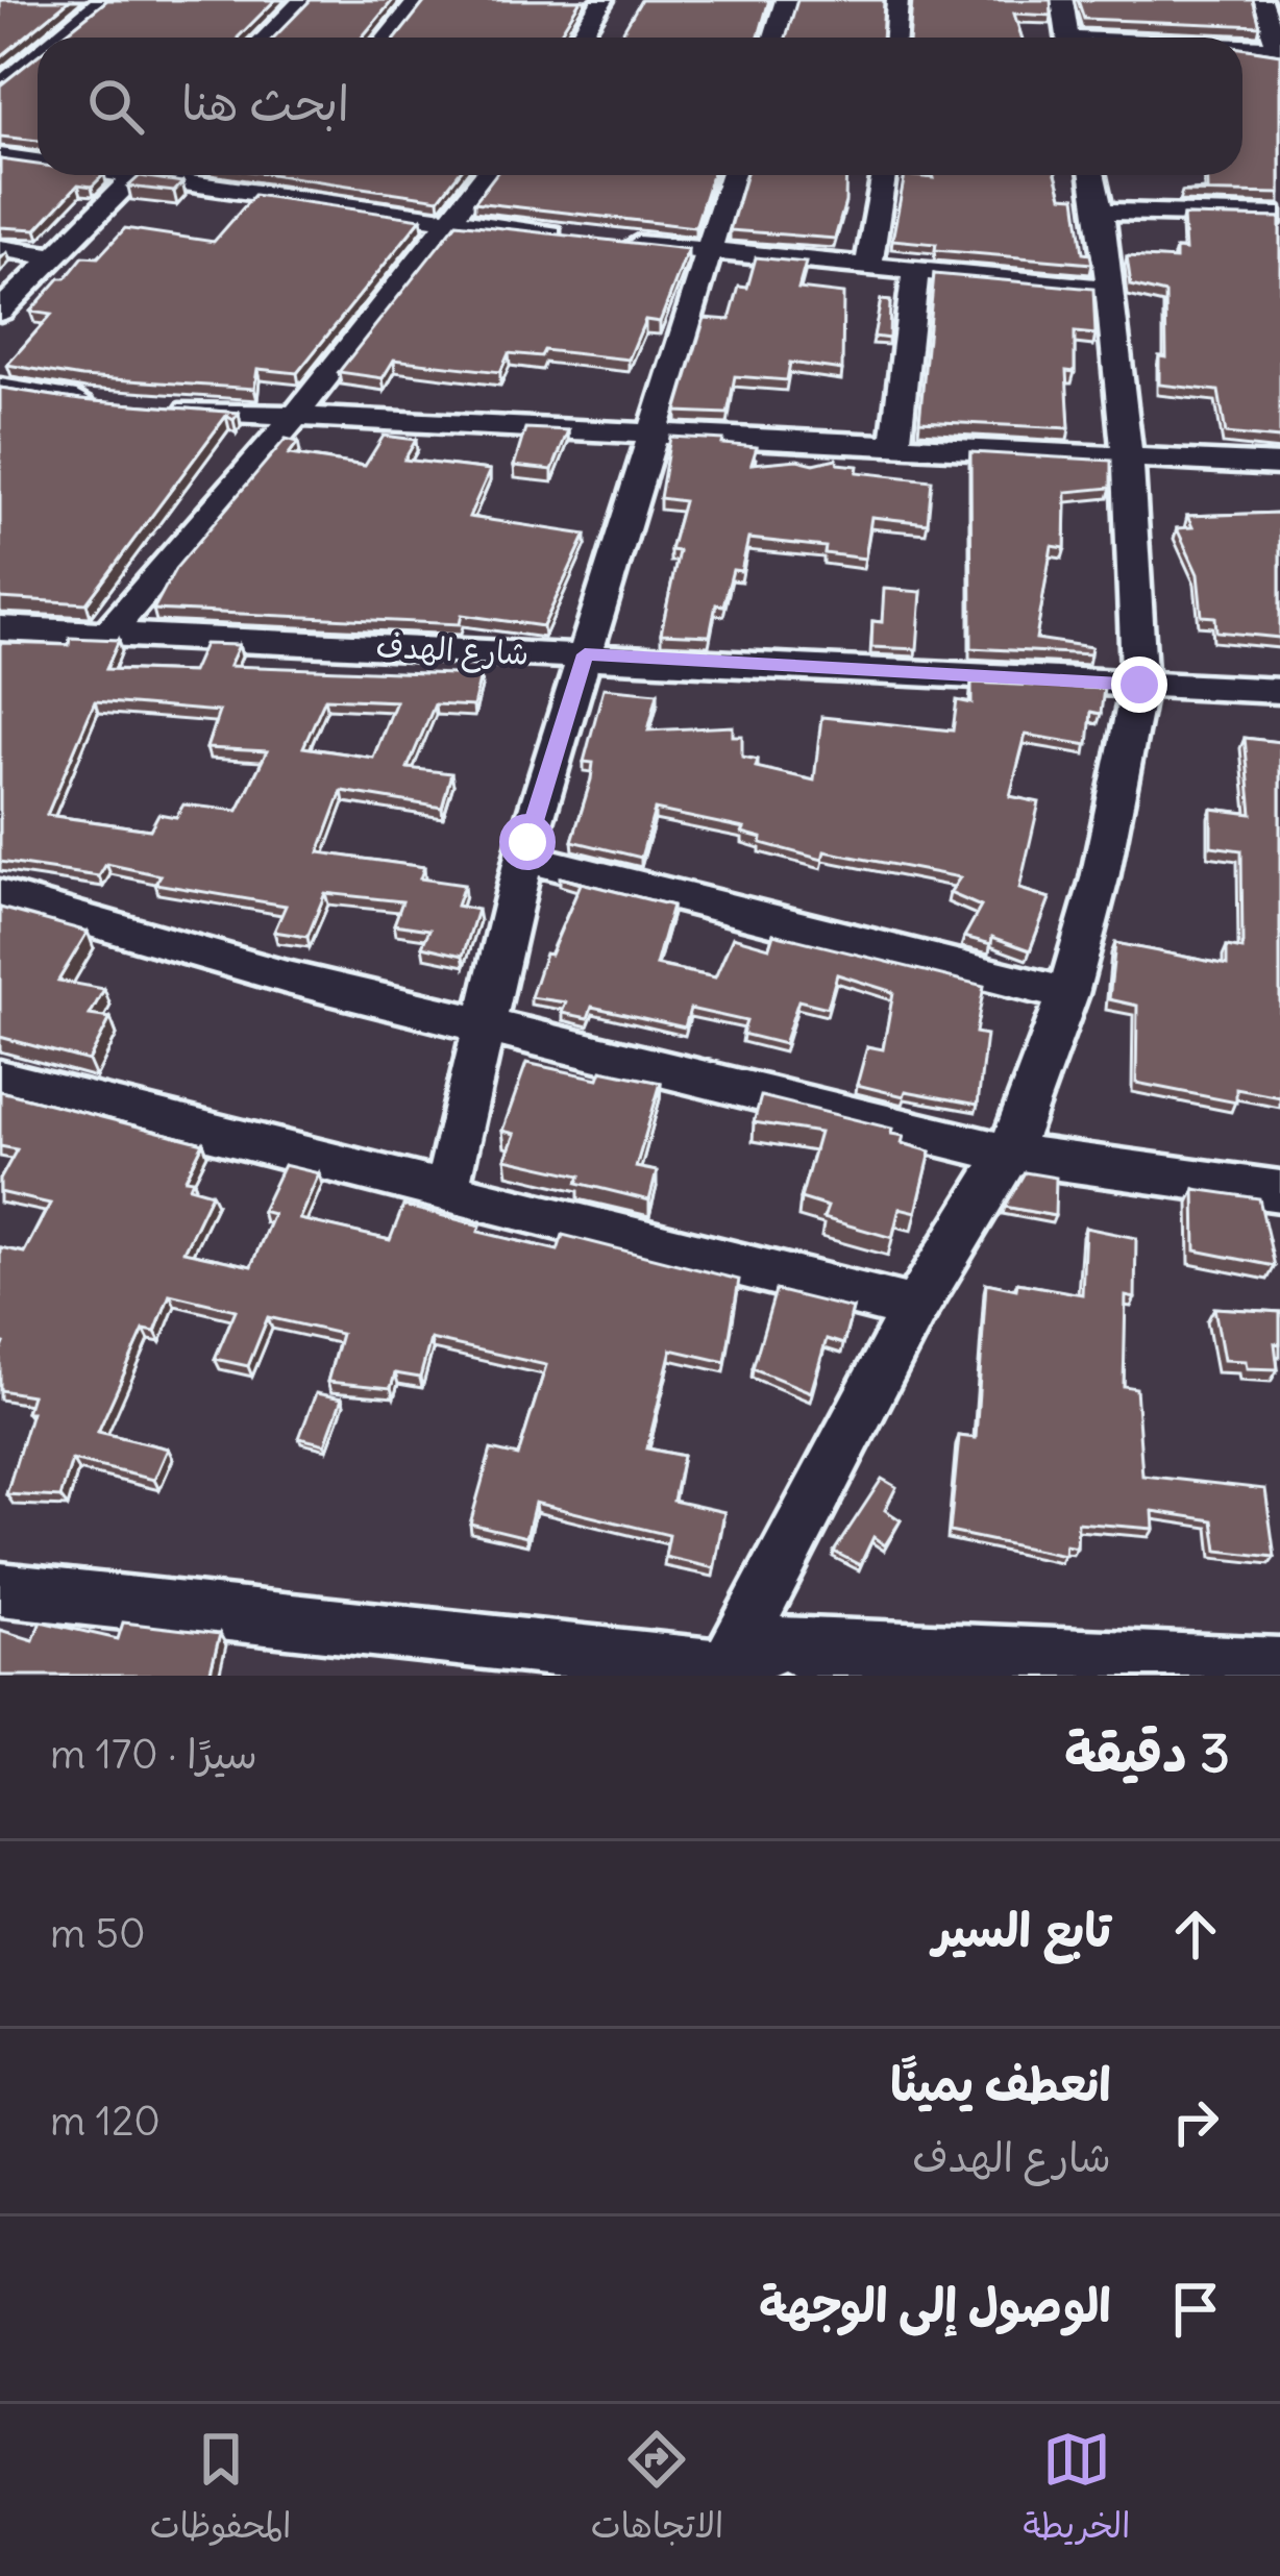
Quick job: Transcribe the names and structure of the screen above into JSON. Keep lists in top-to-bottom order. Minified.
{"streets":{"street":["شارع الهدف"]},"page":{"search":"ابحث هنا","heading":["3 دقيقة","سيرًا · 170 m"],"list":[["تابع السير","50 m"],["انعطف يمينًا","شارع الهدف","120 m"],"الوصول إلى الوجهة"],"nav":["الخريطة","الاتجاهات","المحفوظات"]}}
